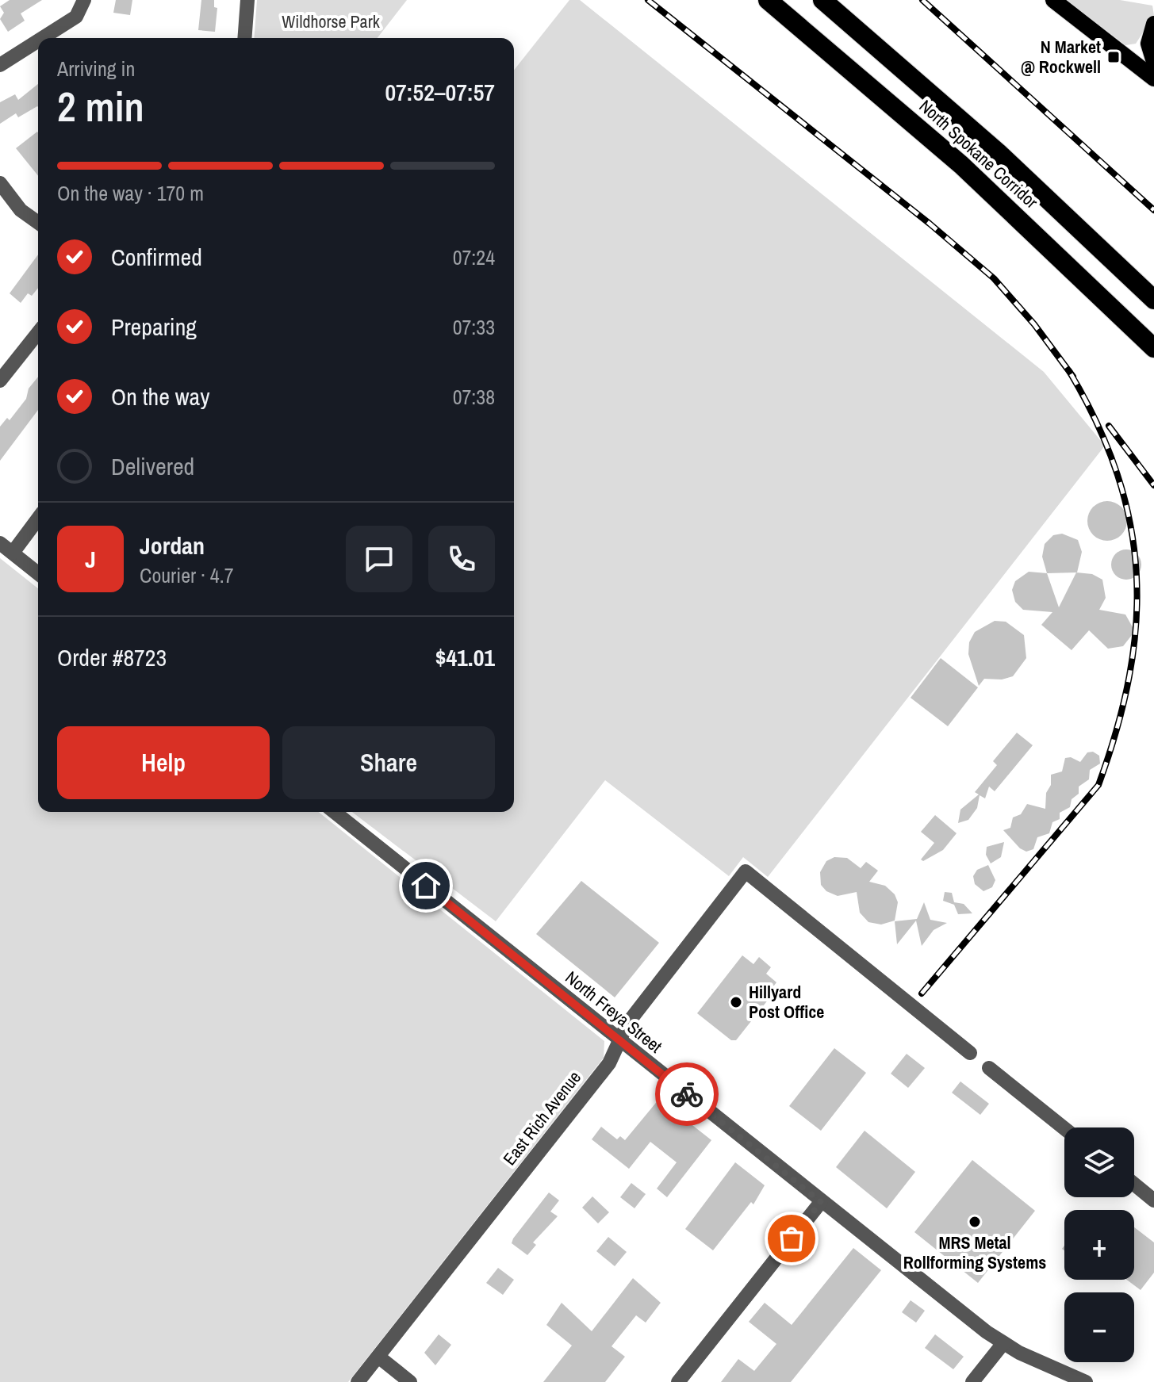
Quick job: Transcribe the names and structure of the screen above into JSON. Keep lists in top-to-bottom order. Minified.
{"streets":{"highway":["North Spokane Corridor"],"street":["North Freya Street","East Rich Avenue"]},"crossings":[["North Freya Street","East Rich Avenue"]],"parks":["Wildhorse Park"],"places":{"transit":["N Market @ Rockwell"],"other":["Hillyard Post Office","MRS Metal Rollforming Systems"]},"page":{"heading":["2 min","Arriving in","07:52–07:57"],"panel":["Jordan","Courier · 4.7","Order #8723","$41.01"],"bar":"On the way · 170 m","list":[["Confirmed","07:24"],["Preparing","07:33"],["On the way","07:38"],"Delivered"],"round":"J","buttons":["Help","Share"],"map_buttons":["+","−"]}}
